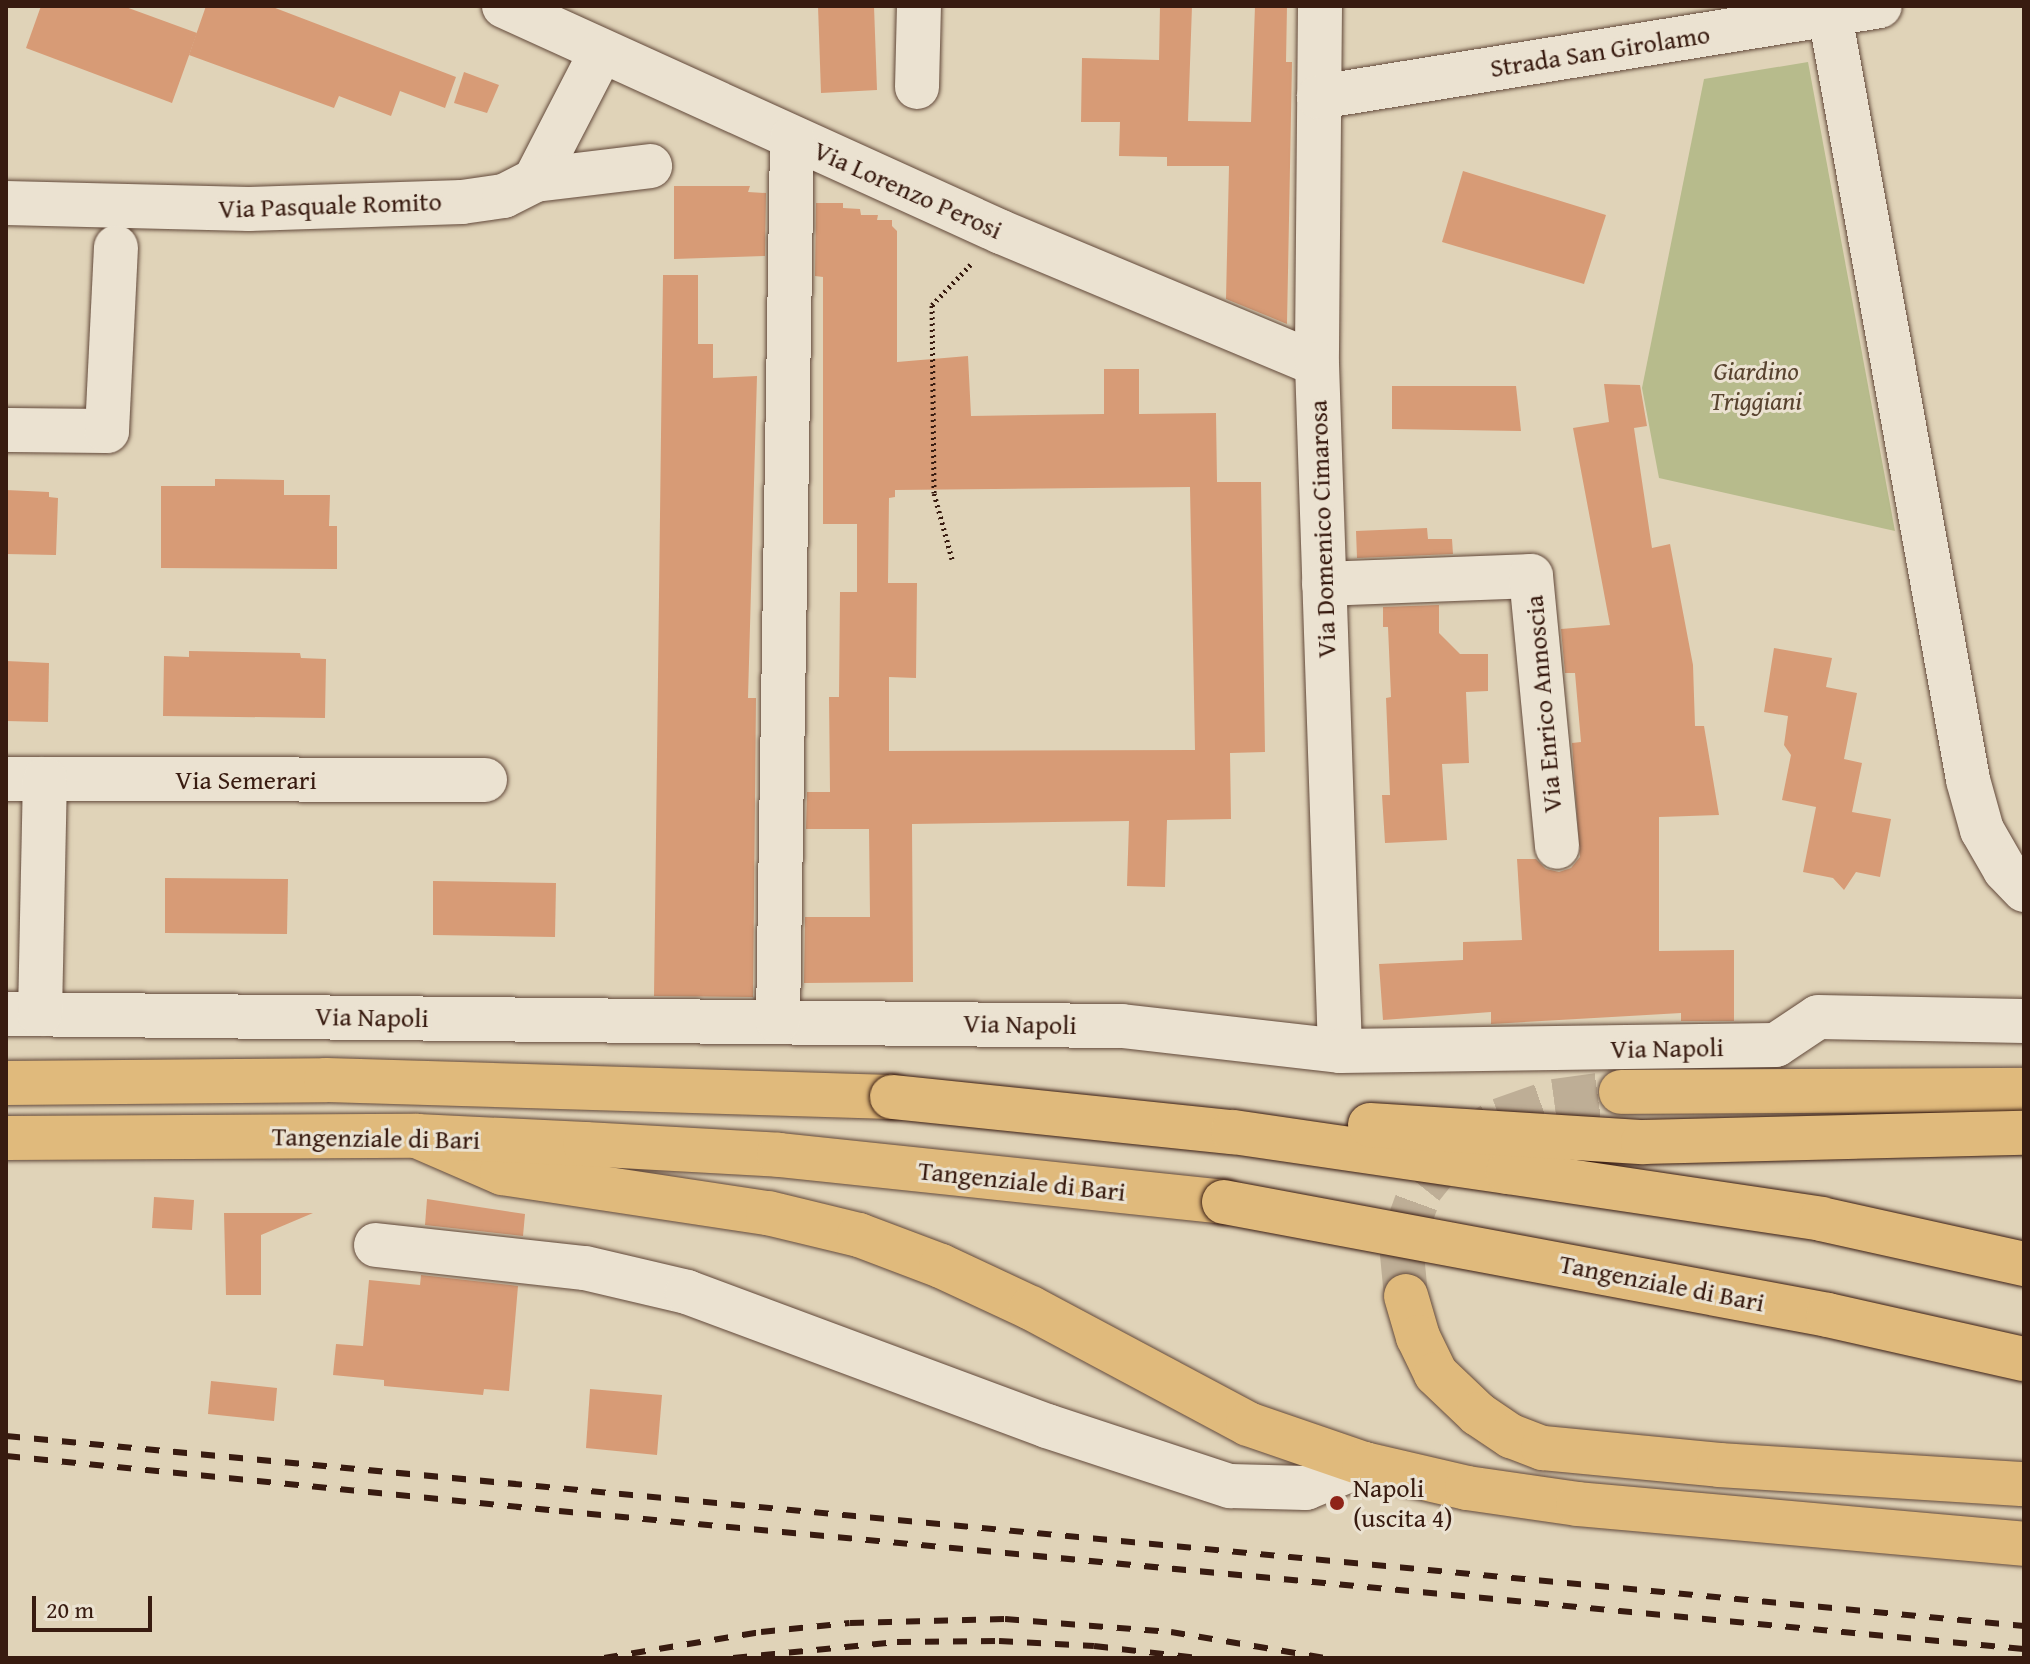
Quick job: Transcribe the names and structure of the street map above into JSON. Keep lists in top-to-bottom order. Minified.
{"streets":{"highway":["Tangenziale di Bari"],"street":["Strada San Girolamo","Via Lorenzo Perosi","Via Pasquale Romito","Via Domenico Cimarosa","Via Enrico Annoscia","Via Semerari","Via Napoli"]},"crossings":[["Strada San Girolamo","Via Domenico Cimarosa"],["Via Lorenzo Perosi","Via Domenico Cimarosa"],["Via Domenico Cimarosa","Via Enrico Annoscia"],["Via Domenico Cimarosa","Via Napoli"]],"parks":["Giardino Triggiani"],"places":["Napoli (uscita 4)"],"scale_bar":"20 m"}
